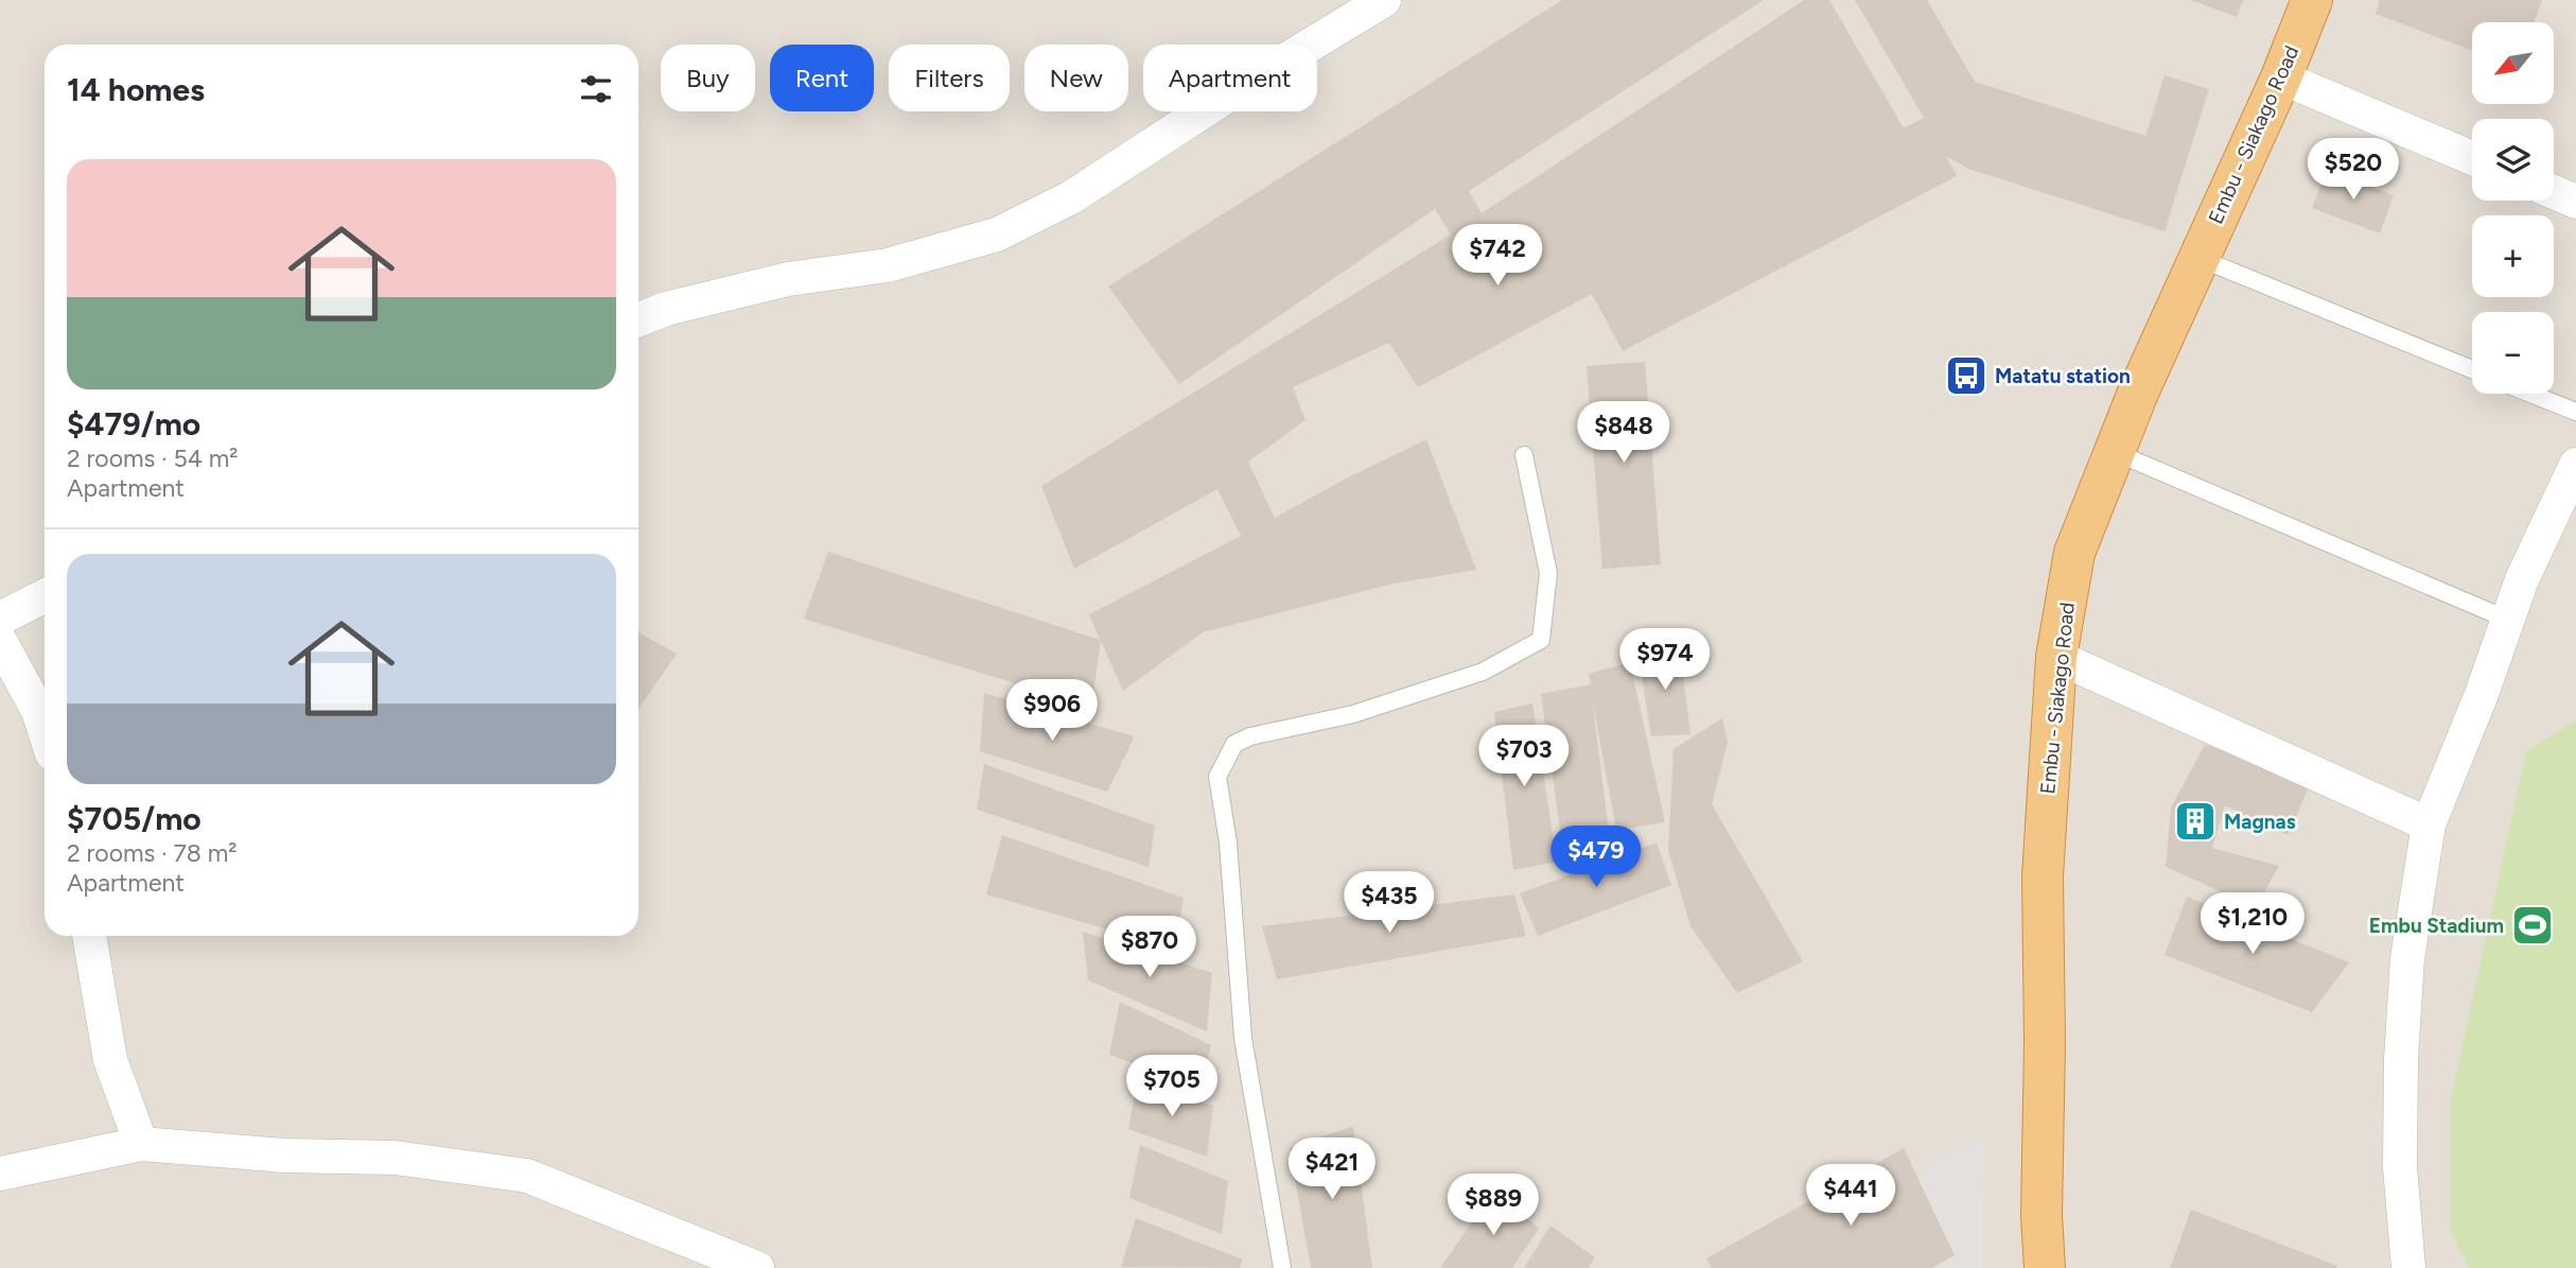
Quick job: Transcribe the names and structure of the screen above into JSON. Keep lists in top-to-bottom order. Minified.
{"streets":{"highway":["Embu - Siakago Road"]},"places":{"bus stop":["Matatu station"],"building":["Magnas"],"sports":["Embu Stadium"]},"north":"bottom left","page":{"map_buttons":["+","−"],"chip":["Buy","Rent","Filters","New","Apartment"],"heading":"14 homes","list":[{"name":"$479/mo","note":"2 rooms · 54 m² · Apartment"},{"name":"$705/mo","note":"2 rooms · 78 m² · Apartment"}],"price":["$520","$742","$848","$974","$906","$703","$479","$435","$1,210","$870","$705","$421","$441","$889"]}}
